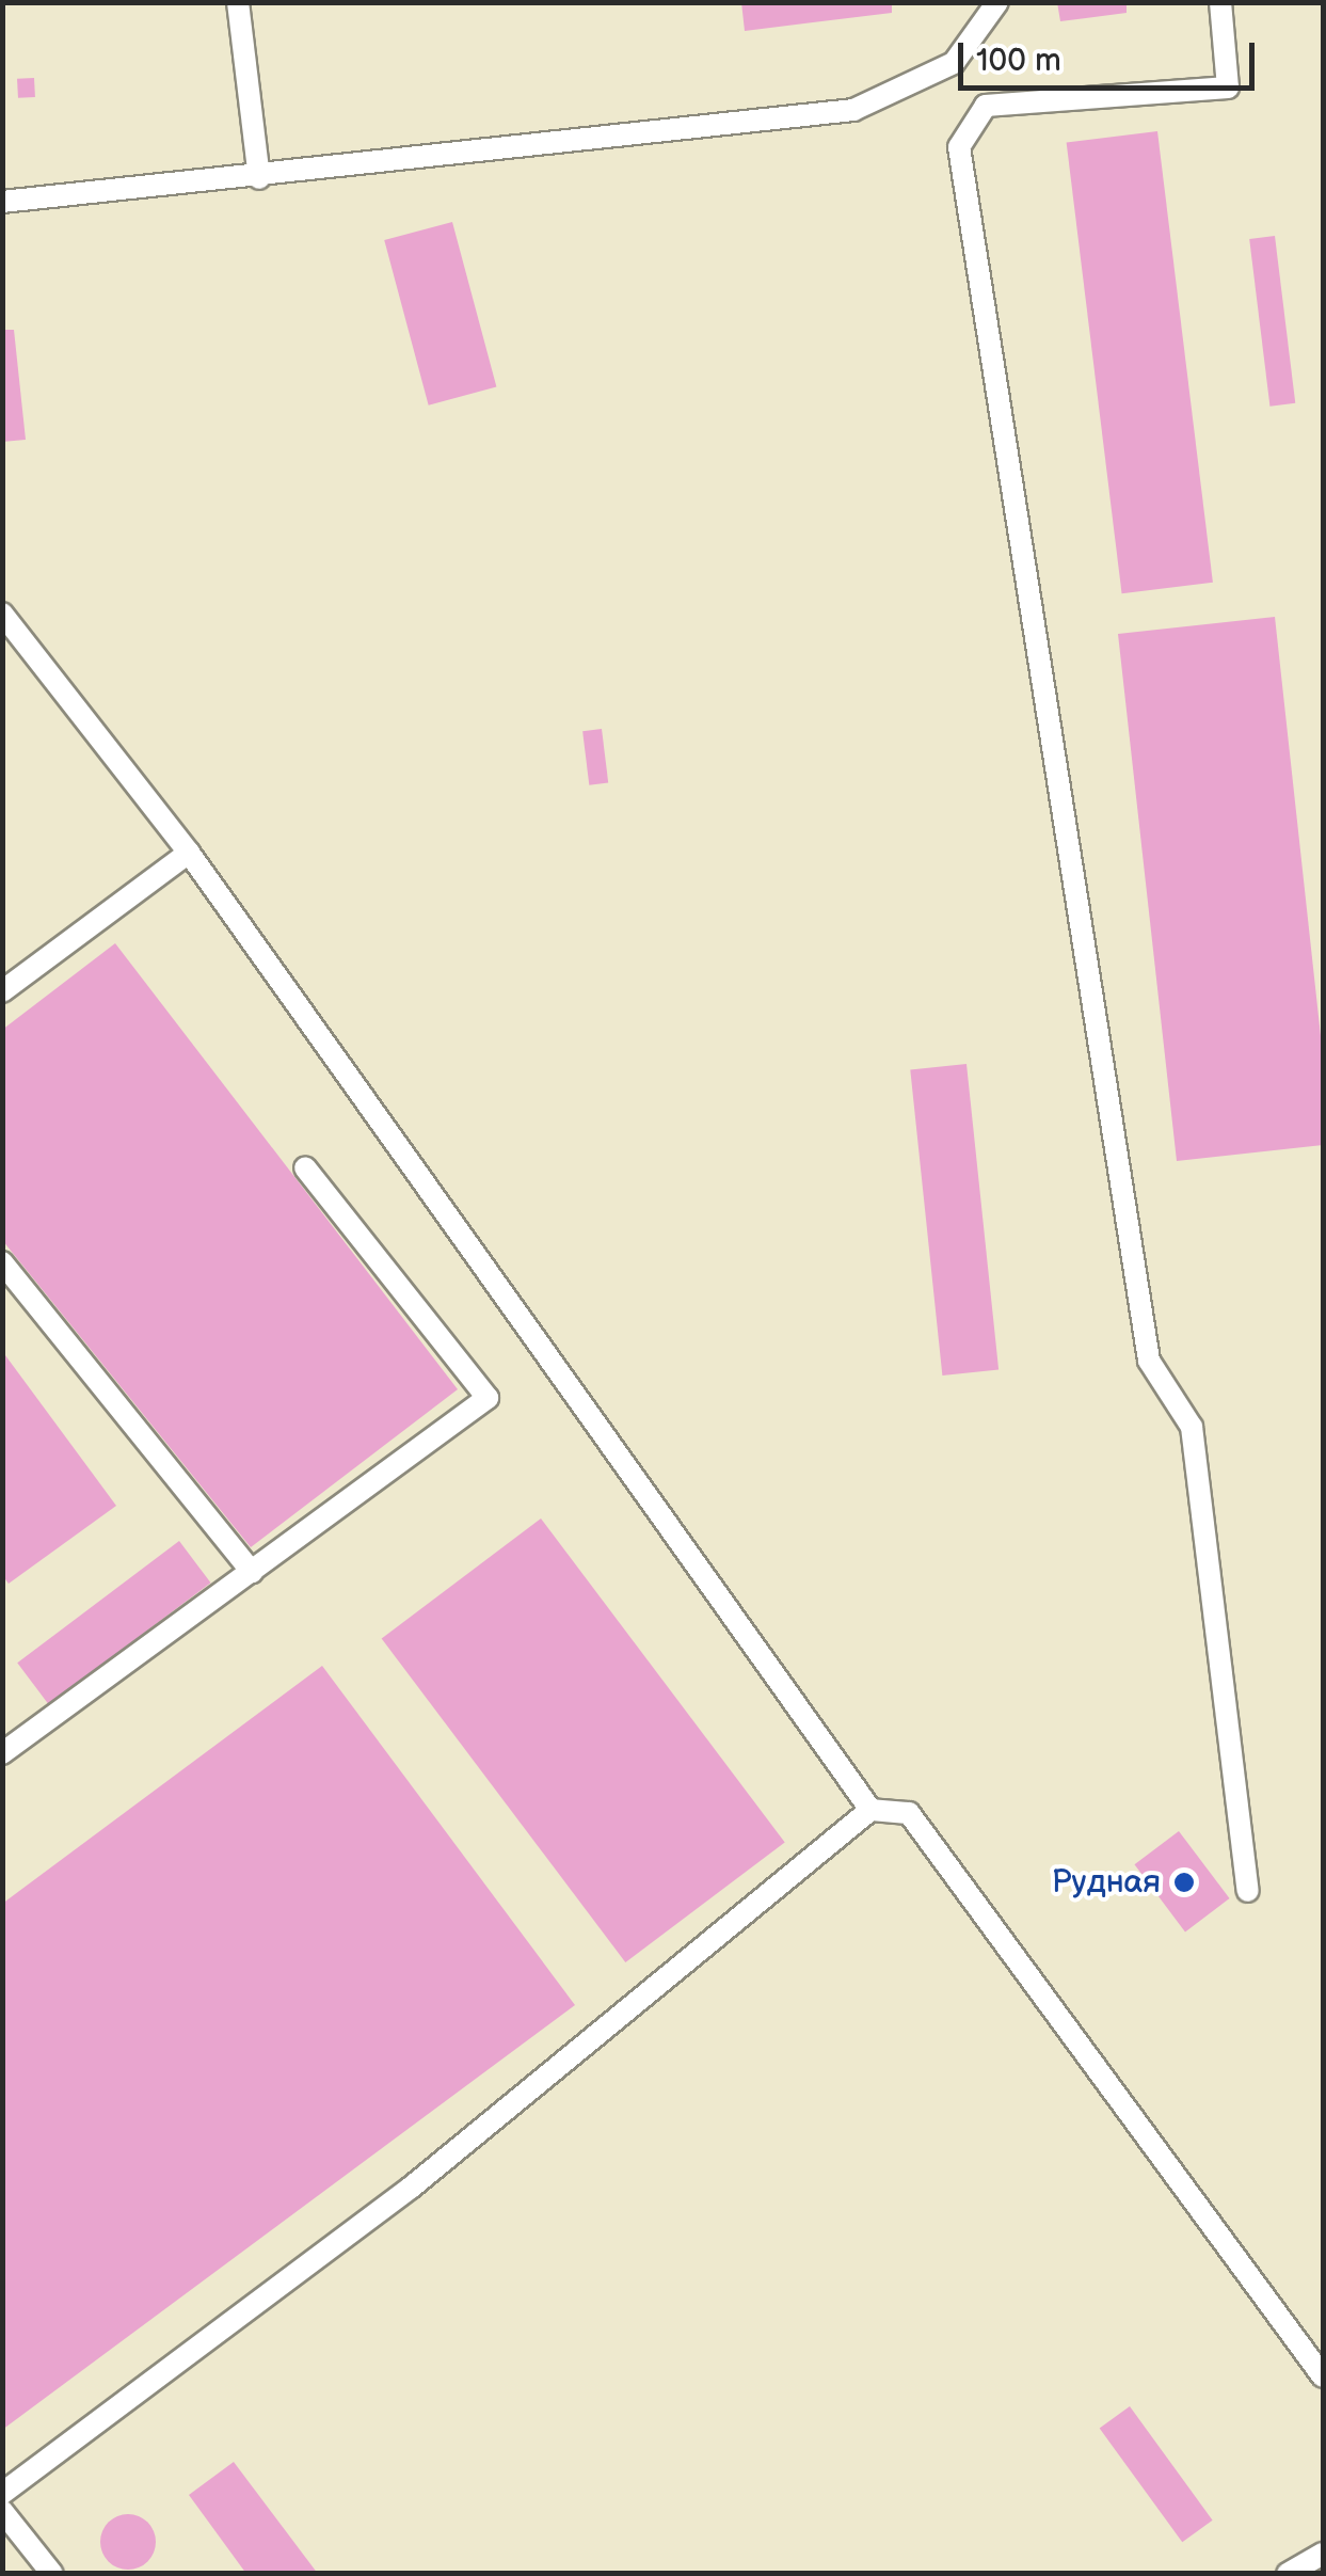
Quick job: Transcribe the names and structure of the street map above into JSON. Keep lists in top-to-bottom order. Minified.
{"places":["Рудная"],"scale_bar":"100 m"}
